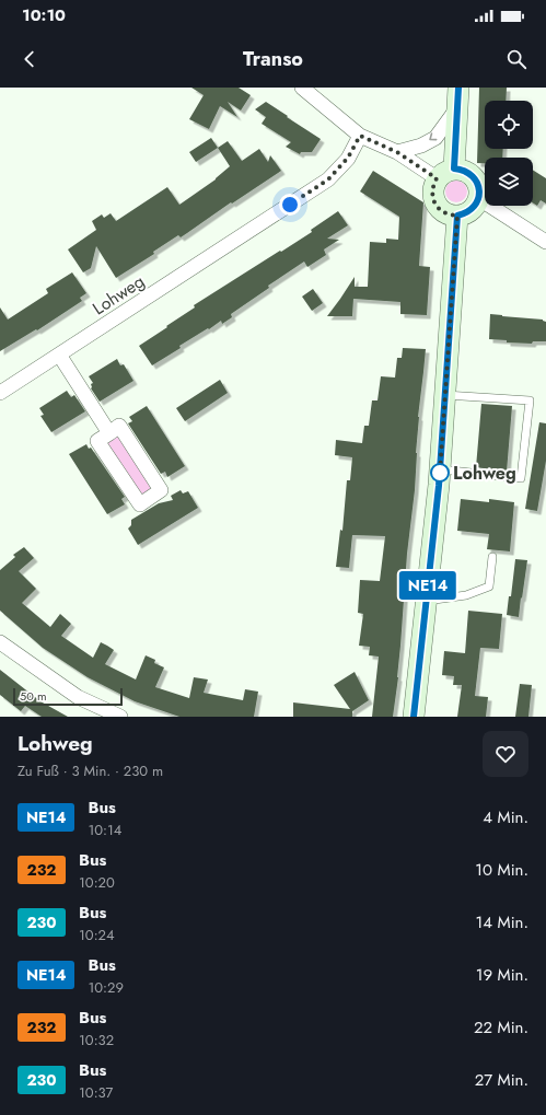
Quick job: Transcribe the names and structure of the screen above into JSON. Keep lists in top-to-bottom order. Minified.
{"streets":{"street":["Lohweg"]},"places":["Lohweg"],"lines":["bus line NE14"],"scale_bar":"50 m","page":{"status":"10:10","header":"Transo","on_map":"NE14","scale":"50 m","heading":["Lohweg","Zu Fuß · 3 Min. · 230 m"],"list":[{"mark":"NE14","name":"Bus","note":"10:14","value":"4 Min."},{"mark":"232","name":"Bus","note":"10:20","value":"10 Min."},{"mark":"230","name":"Bus","note":"10:24","value":"14 Min."},{"mark":"NE14","name":"Bus","note":"10:29","value":"19 Min."},{"mark":"232","name":"Bus","note":"10:32","value":"22 Min."},{"mark":"230","name":"Bus","note":"10:37","value":"27 Min."}]}}
